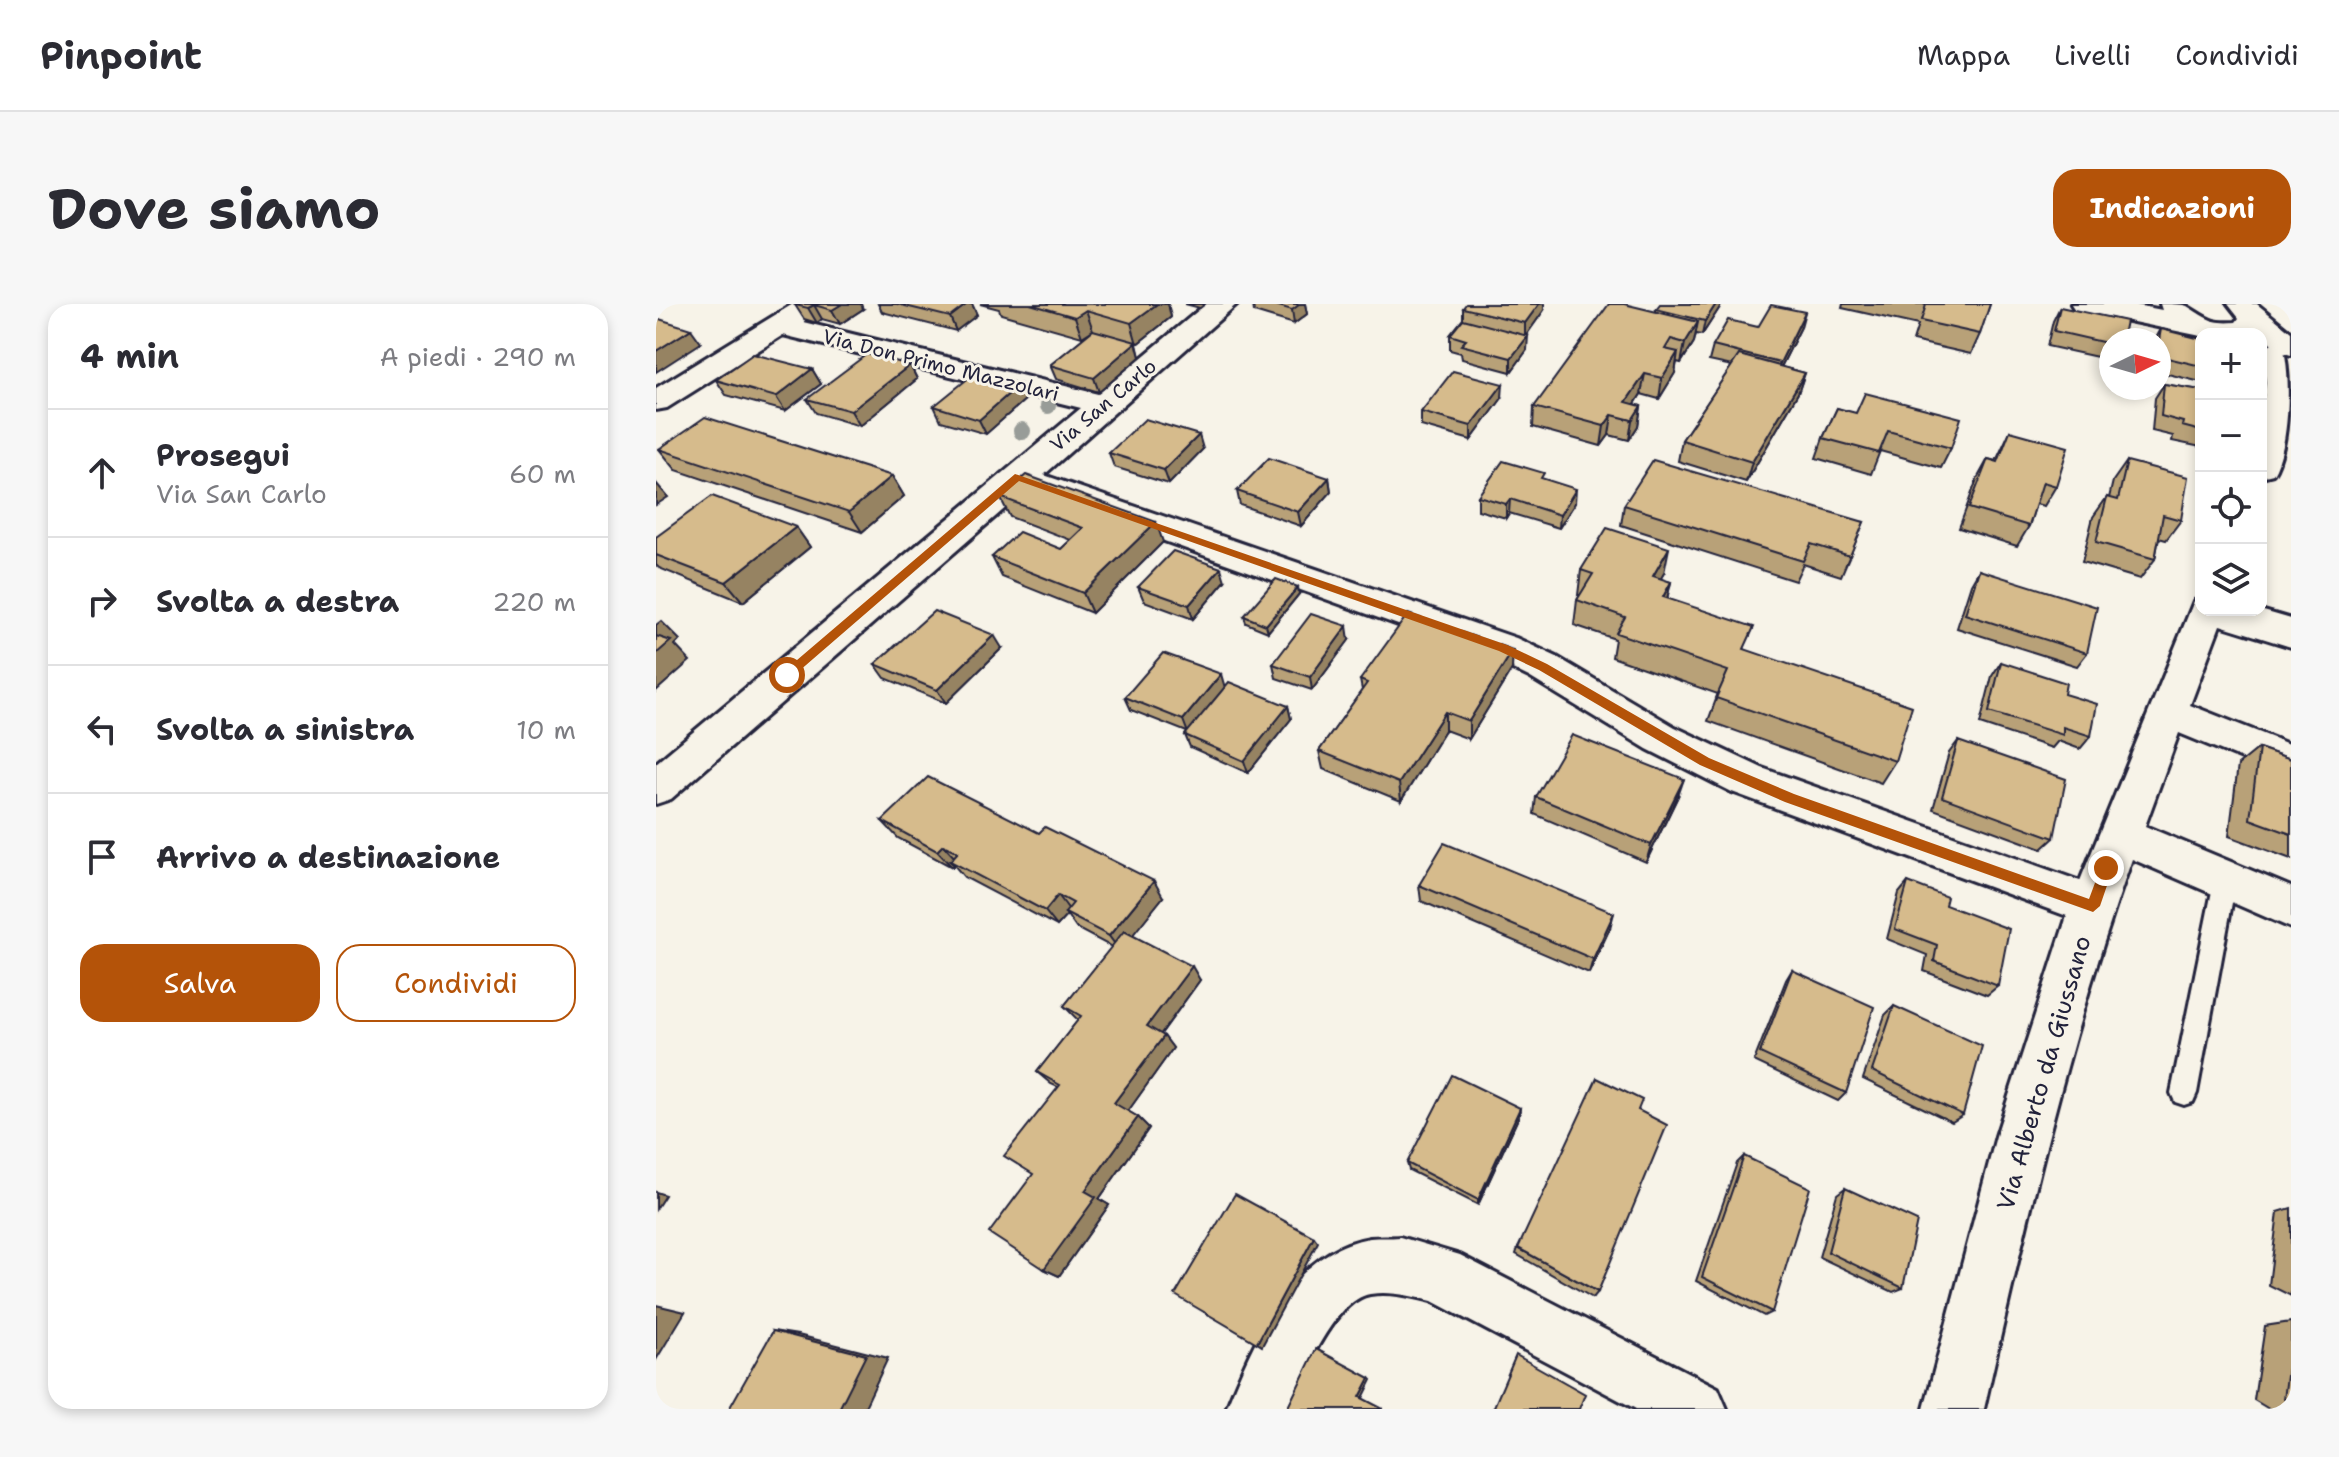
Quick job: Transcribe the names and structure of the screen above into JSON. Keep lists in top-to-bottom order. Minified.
{"streets":{"street":["Via Don Primo Mazzolari","Via San Carlo","Via Alberto da Giussano"]},"crossings":[["Via Don Primo Mazzolari","Via San Carlo"]],"north":"right","page":{"header":"Pinpoint","nav":["Mappa","Livelli","Condividi"],"buttons":["Indicazioni",["Salva","Condividi"]],"title":"Dove siamo","heading":["4 min","A piedi · 290 m"],"map_buttons":["+","−"],"list":[["Prosegui","Via San Carlo","60 m"],["Svolta a destra","220 m"],["Svolta a sinistra","10 m"],"Arrivo a destinazione"]}}
